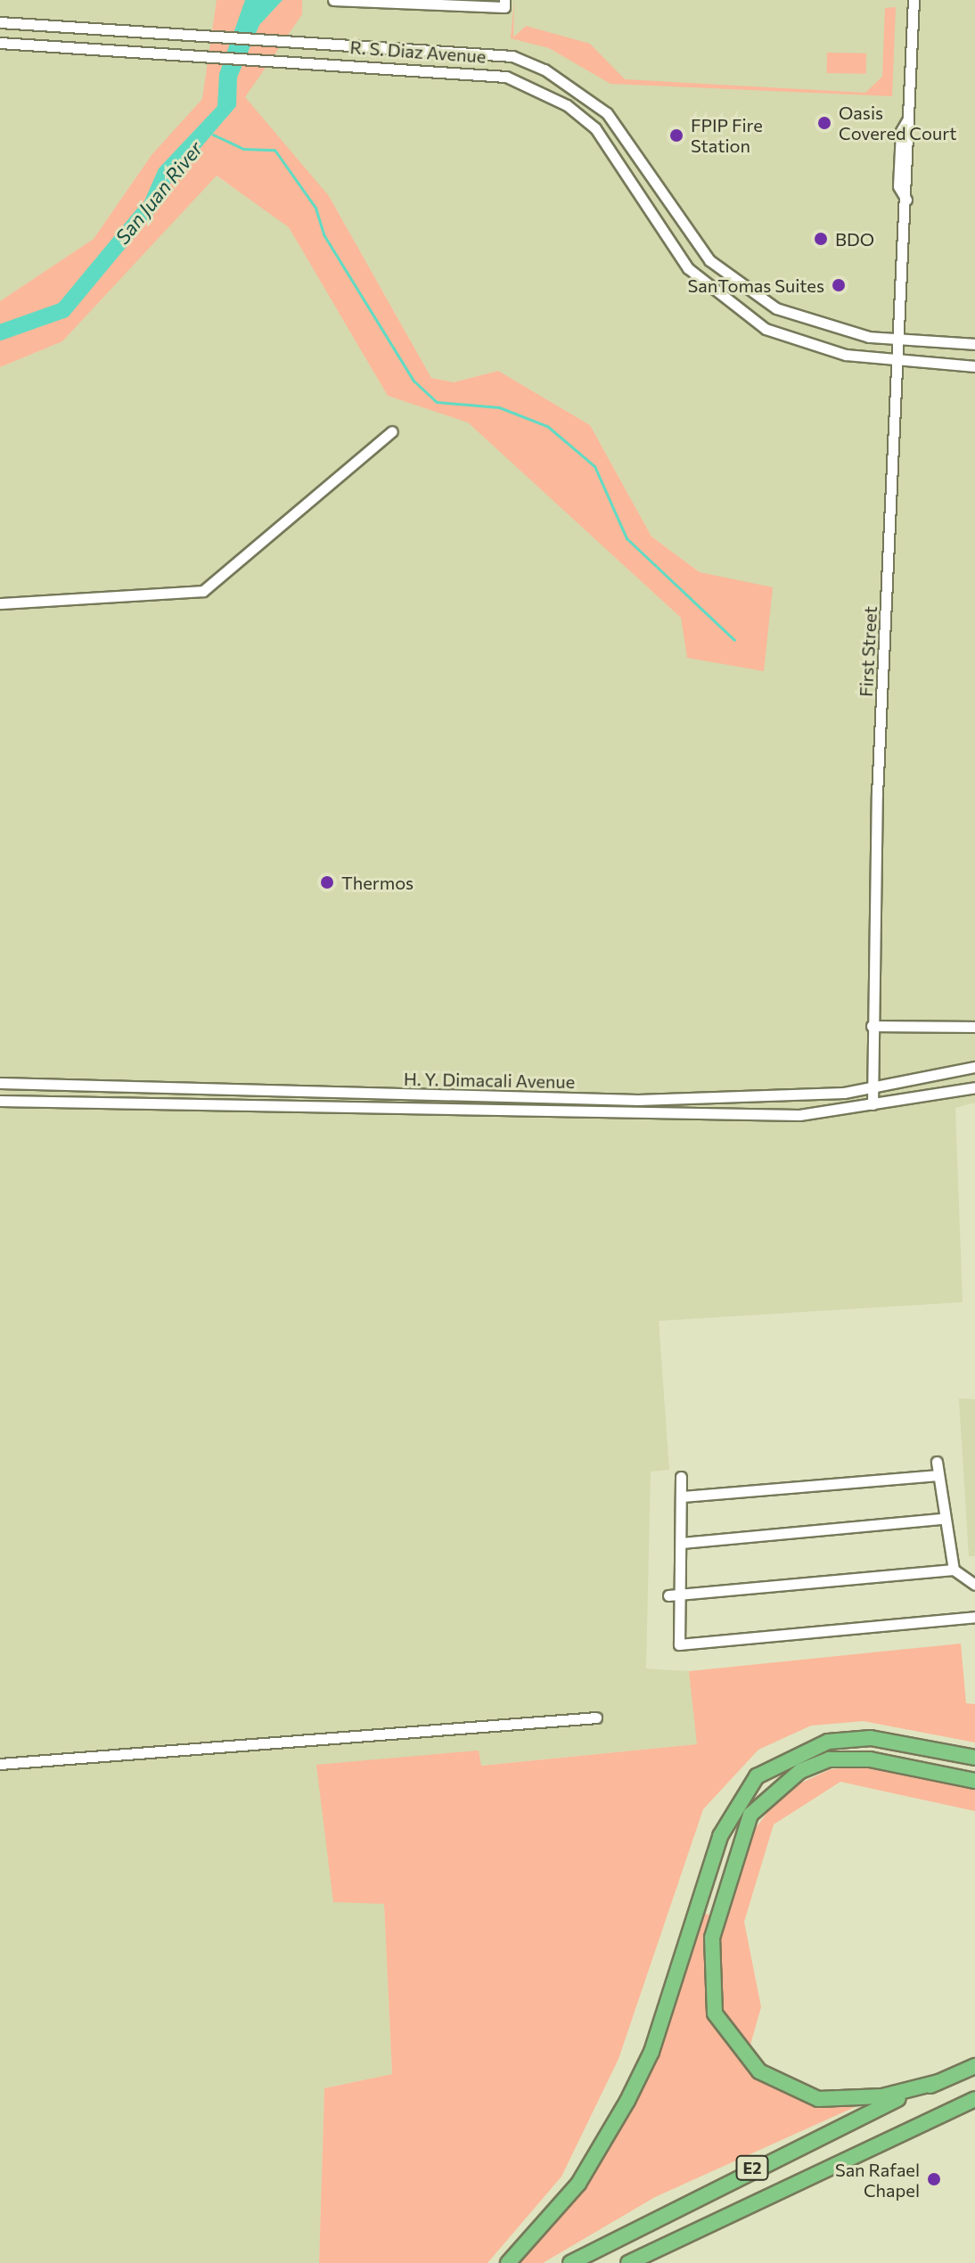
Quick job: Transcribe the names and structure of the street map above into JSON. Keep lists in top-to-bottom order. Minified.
{"streets":{"highway":["E2"],"street":["R. S. Diaz Avenue","First Street","H. Y. Dimacali Avenue"]},"crossings":[["R. S. Diaz Avenue","First Street"],["First Street","H. Y. Dimacali Avenue"]],"water":["San Juan River"],"places":["Oasis Covered Court","FPIP Fire Station","BDO","SanTomas Suites","Thermos","San Rafael Chapel"]}
